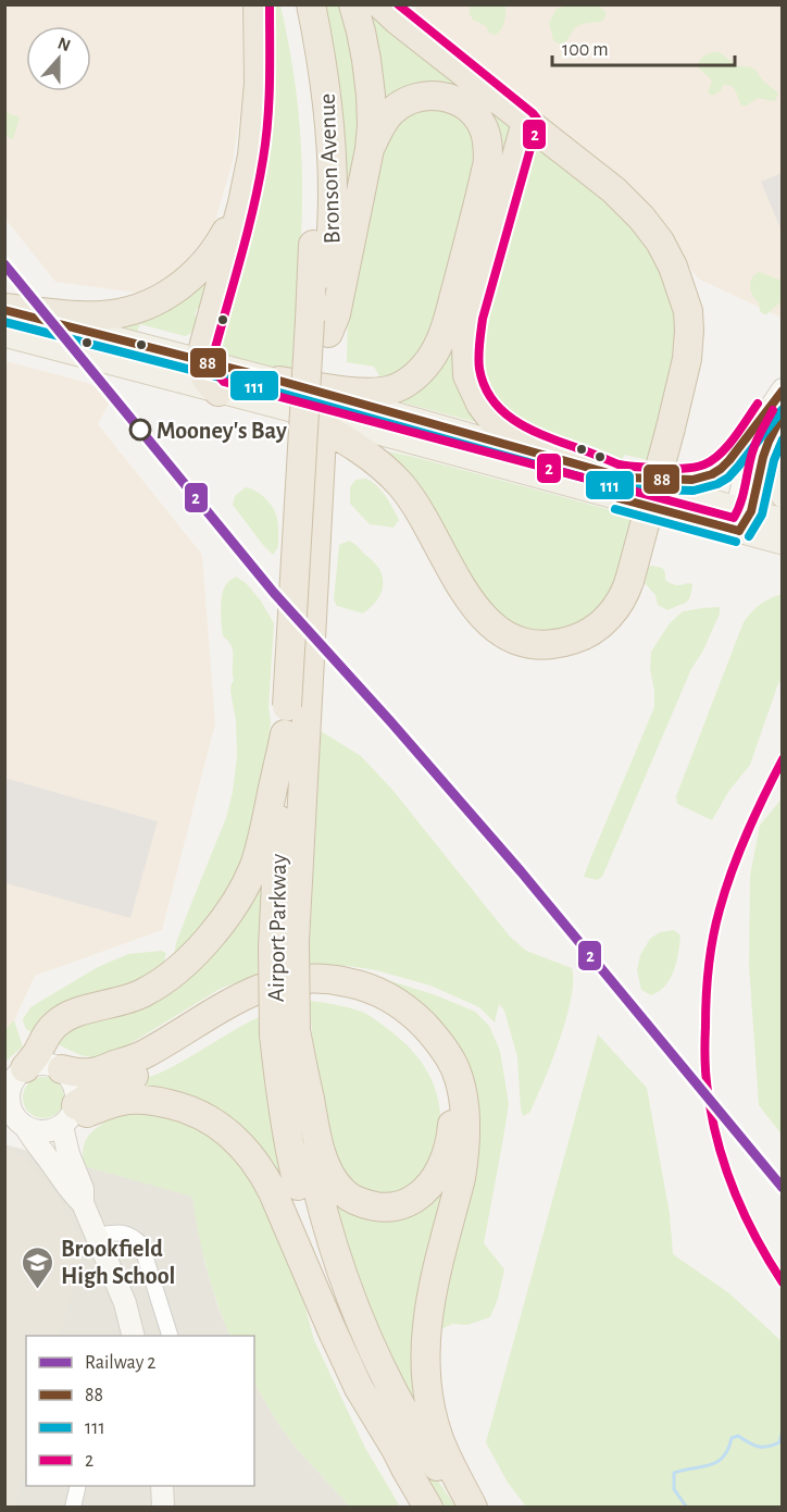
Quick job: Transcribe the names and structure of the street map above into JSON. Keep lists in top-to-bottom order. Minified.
{"streets":{"highway":["Bronson Avenue","Airport Parkway"]},"crossings":[["Bronson Avenue","Airport Parkway"]],"places":{"other":["Mooney's Bay"],"school or university":["Brookfield High School"]},"lines":["transit line 2","rail line 2","transit line 88","transit line 111"],"legend":["Railway 2","88","111","2"],"scale_bar":"100 m","north":"top"}
